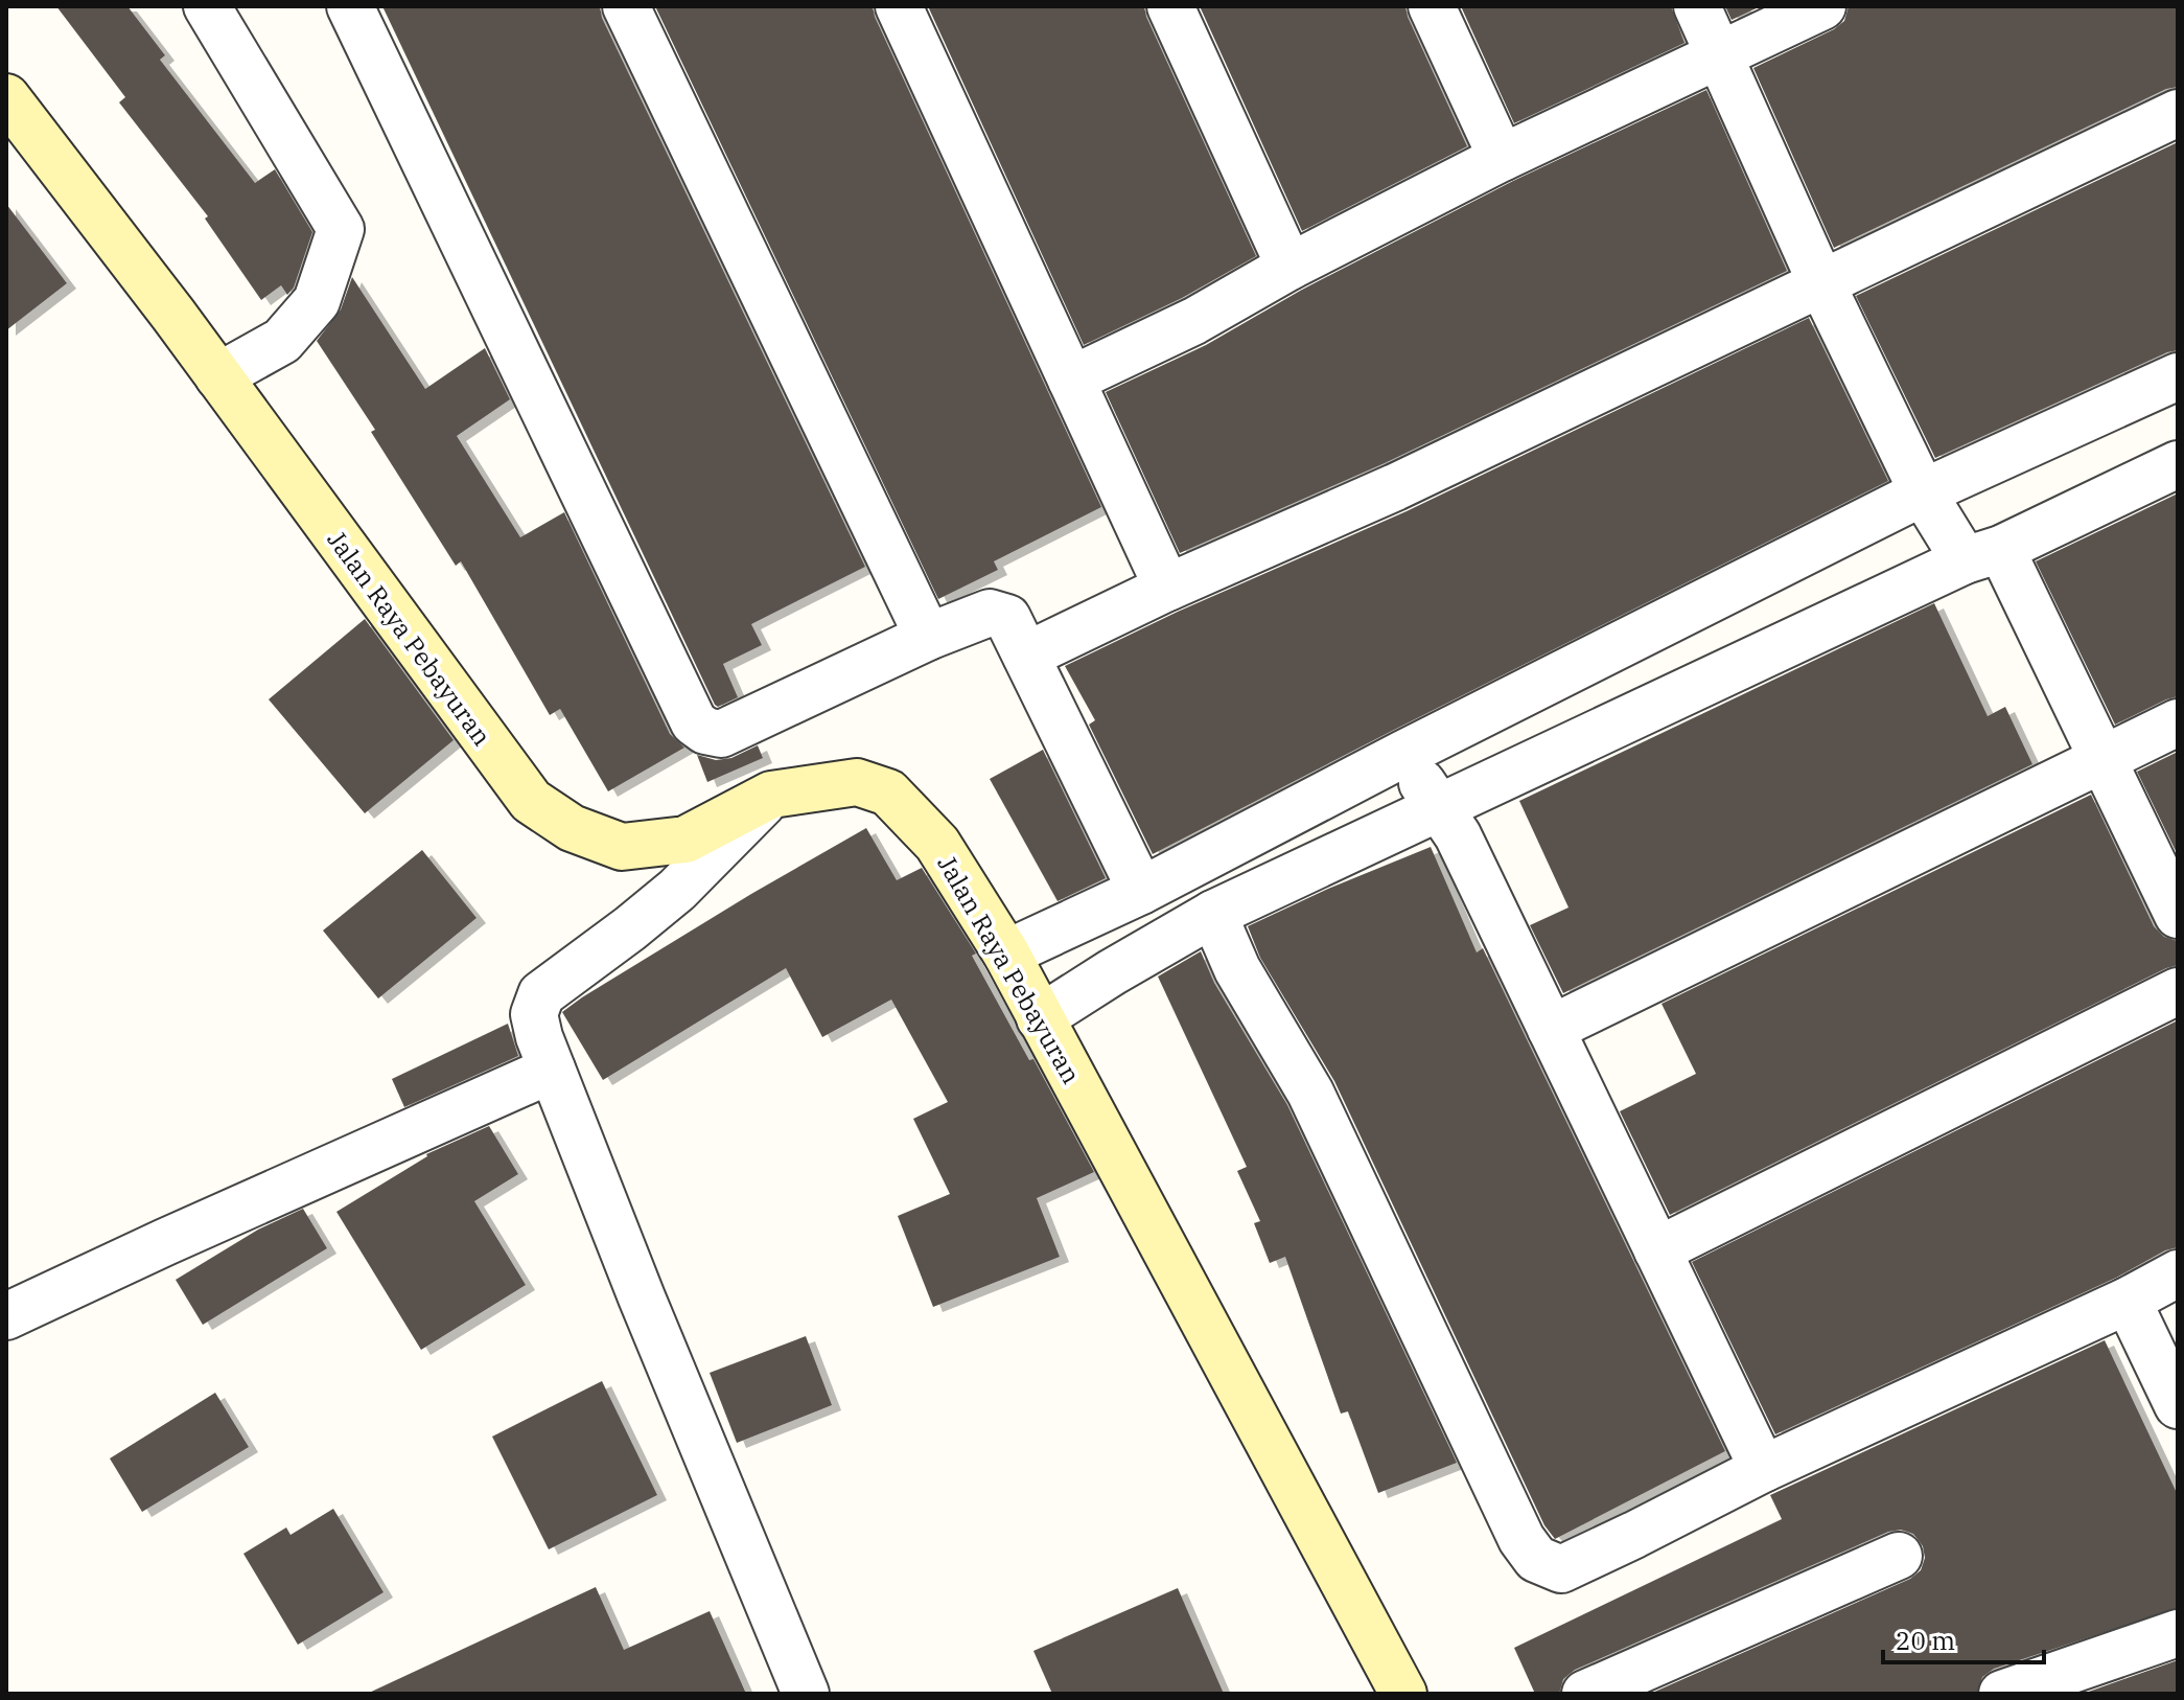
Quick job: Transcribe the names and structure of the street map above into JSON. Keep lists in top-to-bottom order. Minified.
{"streets":{"main road":["Jalan Raya Pebayuran"]},"scale_bar":"20 m"}
